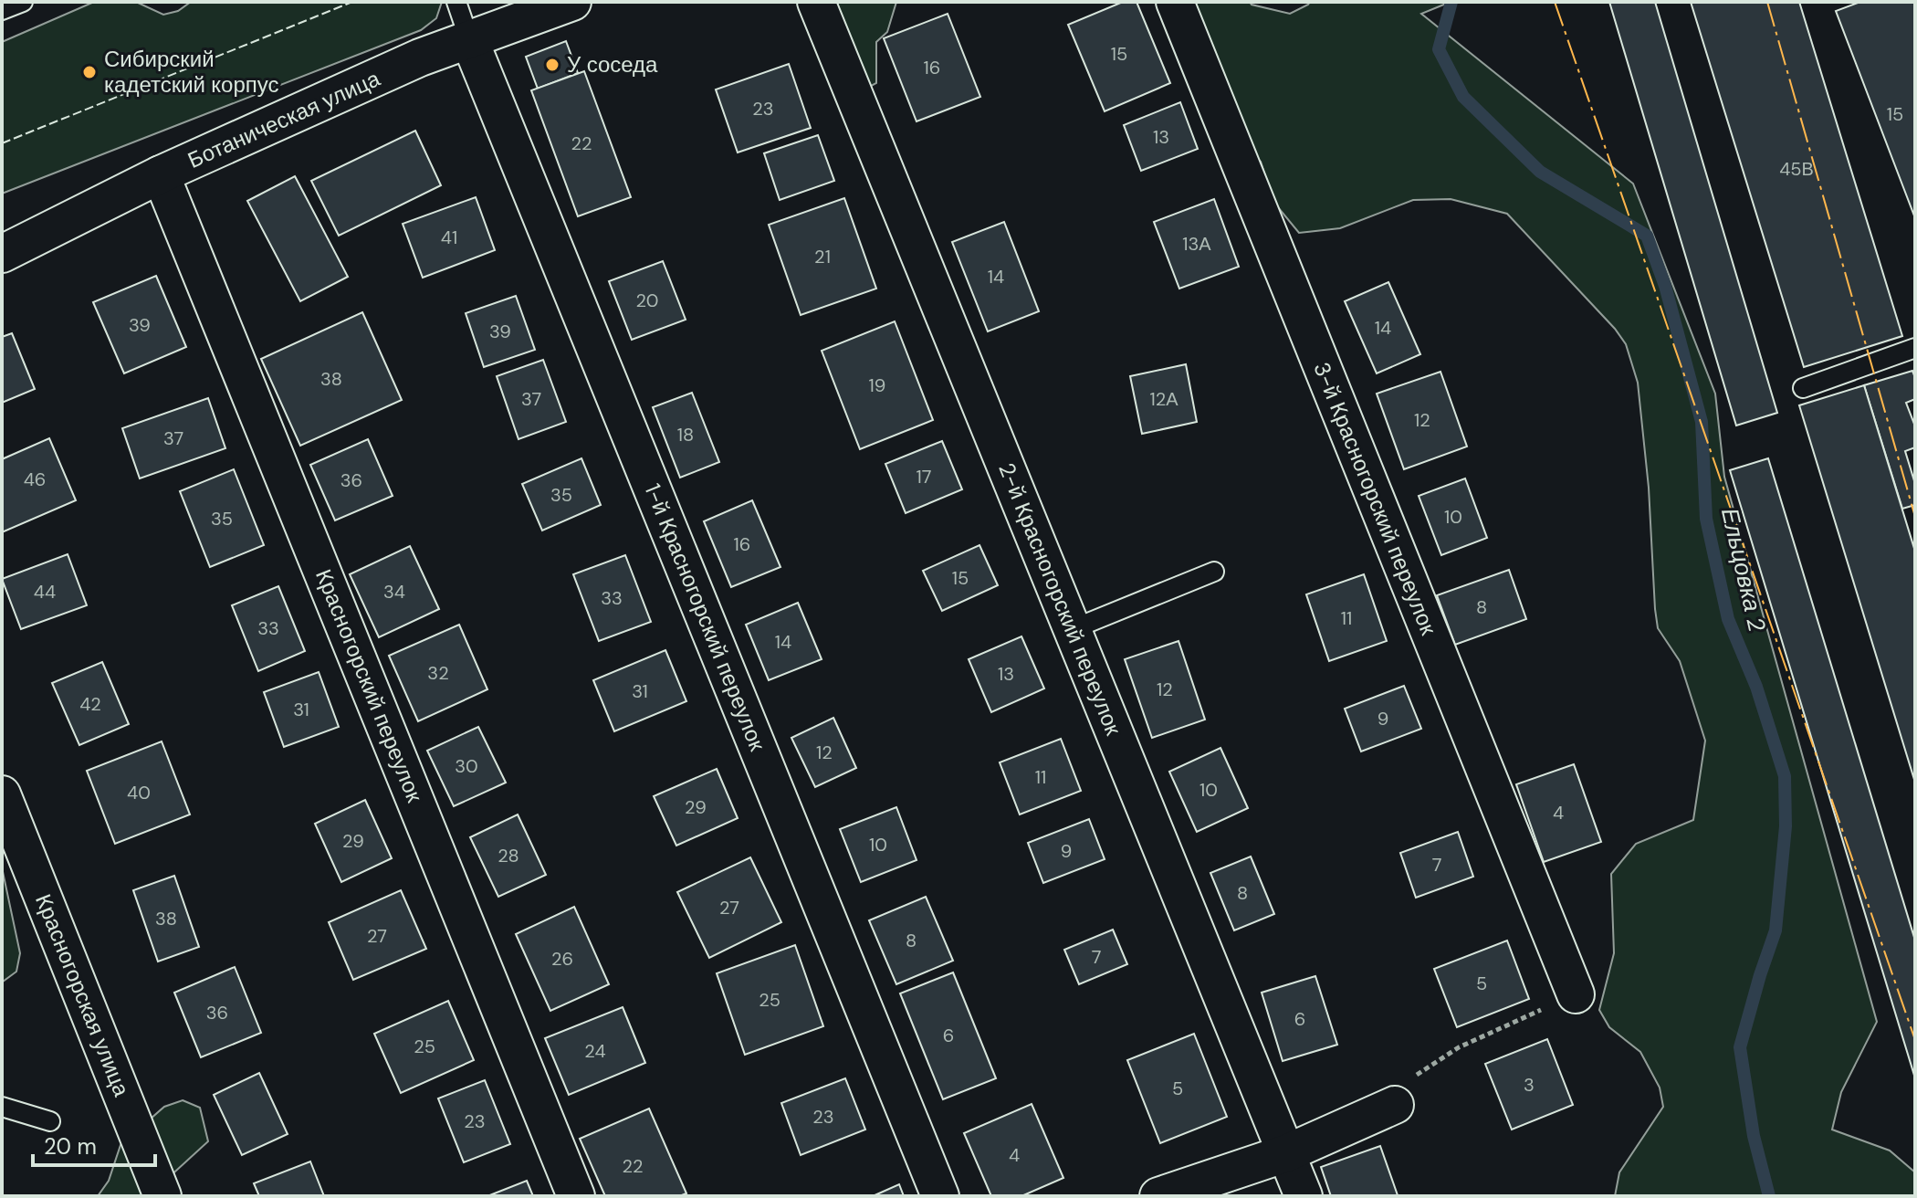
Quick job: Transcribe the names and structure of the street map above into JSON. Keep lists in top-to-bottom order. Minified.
{"streets":{"street":["Ботаническая улица","3-й Красногорский переулок","2-й Красногорский переулок","1-й Красногорский переулок","Красногорский переулок","Красногорская улица"]},"crossings":[["Ботаническая улица","1-й Красногорский переулок"],["Ботаническая улица","Красногорский переулок"]],"water":["Ельцовка 2"],"places":["У соседа","Сибирский кадетский корпус"],"house_numbers":["15","16","23","15","13","22","45В","41","13А","21","14","20","39","14","39","38","19","37","12А","12","18","37","17","46","36","35","10","35","16","15","44","34","33","8","11","33","14","32","13","12","31","42","31","9","12","30","11","10","40","29","4","29","10","9","28","7","8","27","38","27","8","7","26","5","25","36","6","6","25","24","3","5","23","23","4","22"],"scale_bar":"20 m"}
